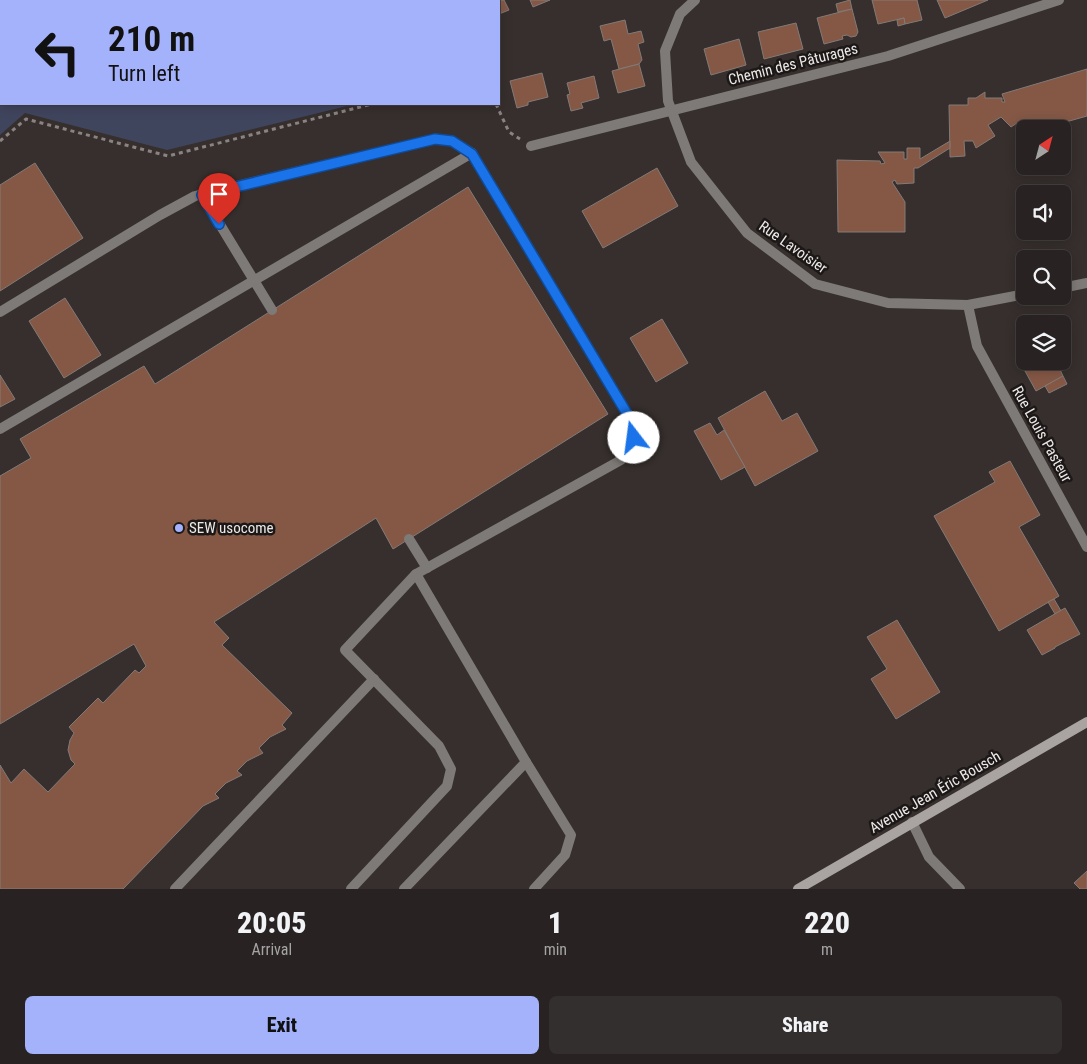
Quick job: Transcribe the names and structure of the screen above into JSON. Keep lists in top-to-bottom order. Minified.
{"streets":{"main road":["Avenue Jean Éric Bousch"],"street":["Chemin des Pâturages","Rue Lavoisier","Rue Louis Pasteur"]},"crossings":[["Chemin des Pâturages","Rue Lavoisier"],["Rue Lavoisier","Rue Louis Pasteur"]],"places":["SEW usocome"],"north":"top right","page":{"turn":["210 m","Turn left"],"eta":["20:05","Arrival","1","min","220","m"],"buttons":["Exit","Share"]}}
